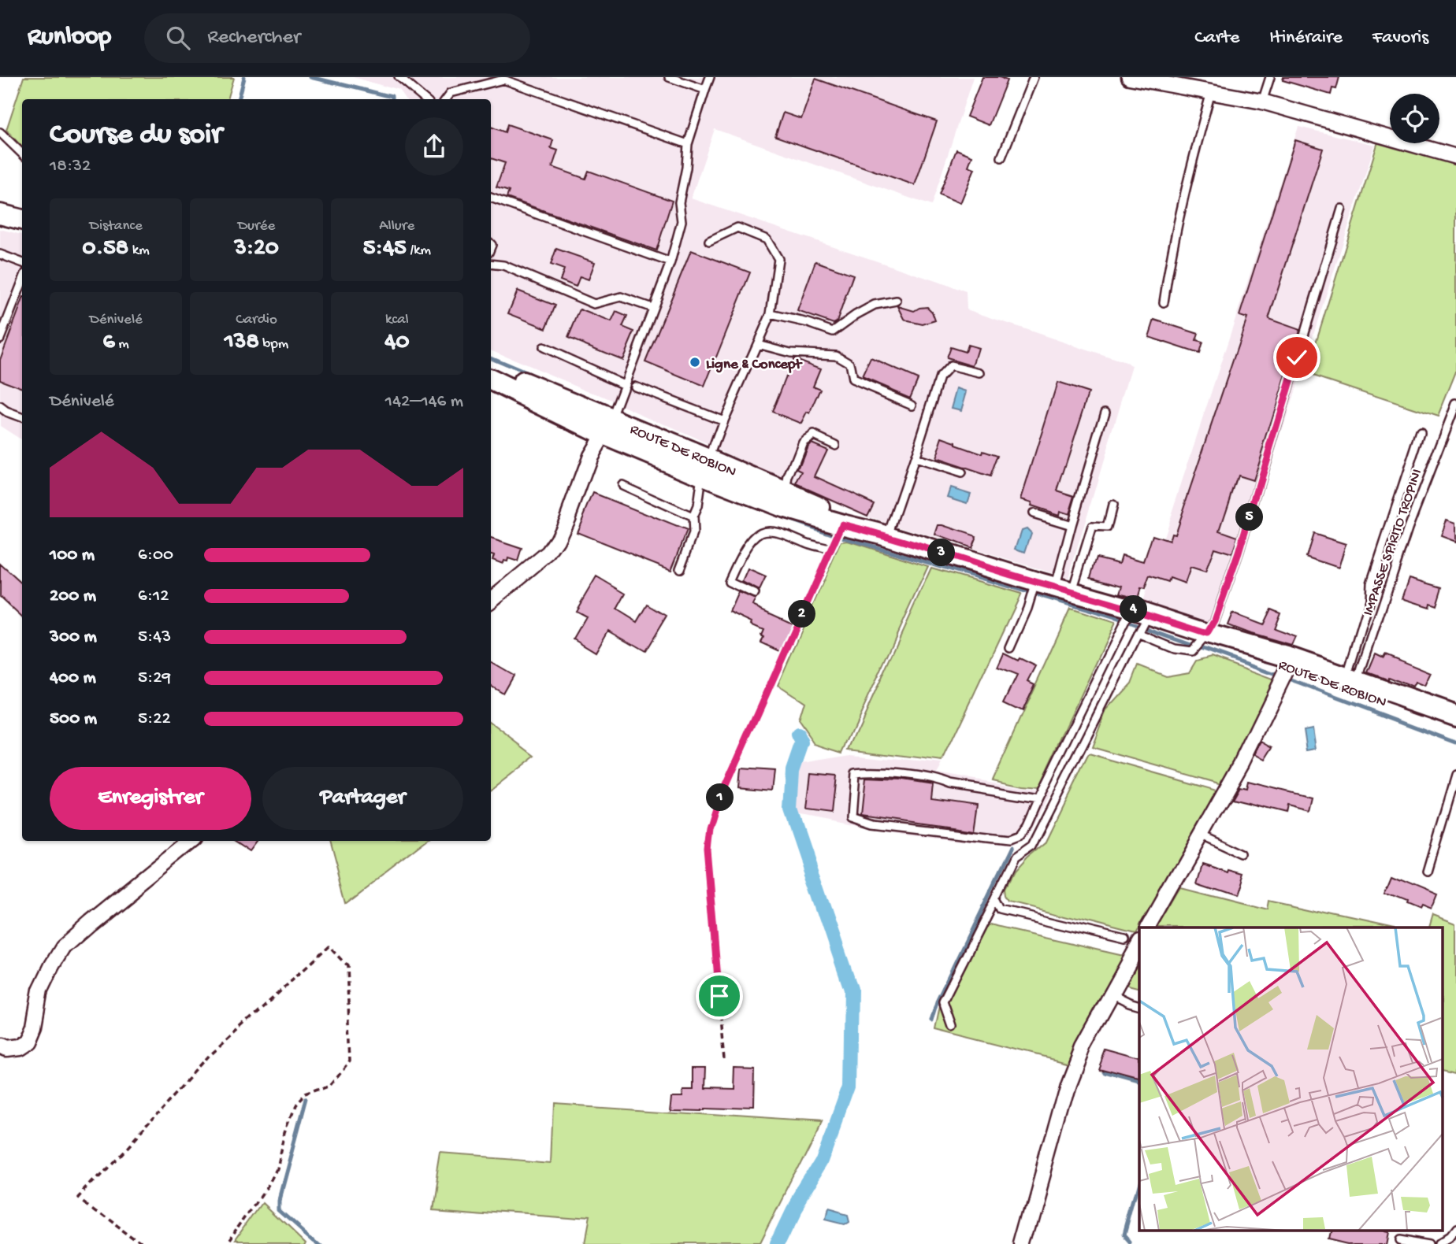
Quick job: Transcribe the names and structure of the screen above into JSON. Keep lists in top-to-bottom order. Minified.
{"streets":{"main road":["ROUTE DE ROBION"],"lane":["IMPASSE SPIRITO TROPINI"]},"crossings":[["ROUTE DE ROBION","IMPASSE SPIRITO TROPINI"]],"places":["Ligne & Concept"],"page":{"header":"Runloop","search":"Rechercher","nav":["Carte","Itinéraire","Favoris"],"heading":["Course du soir","18:32"],"stats":[["Distance","0.58 km"],["Durée","3:20"],["Allure","5:45 /km"],["Dénivelé","6 m"],["Cardio","138 bpm"],["kcal","40"]],"chart":["Dénivelé","142–146 m"],"pins":["5","3","4","2","1"],"list":[{"name":"100 m","note":"6:00"},{"name":"200 m","note":"6:12"},{"name":"300 m","note":"5:43"},{"name":"400 m","note":"5:29"},{"name":"500 m","note":"5:22"}],"buttons":["Enregistrer","Partager"]}}
